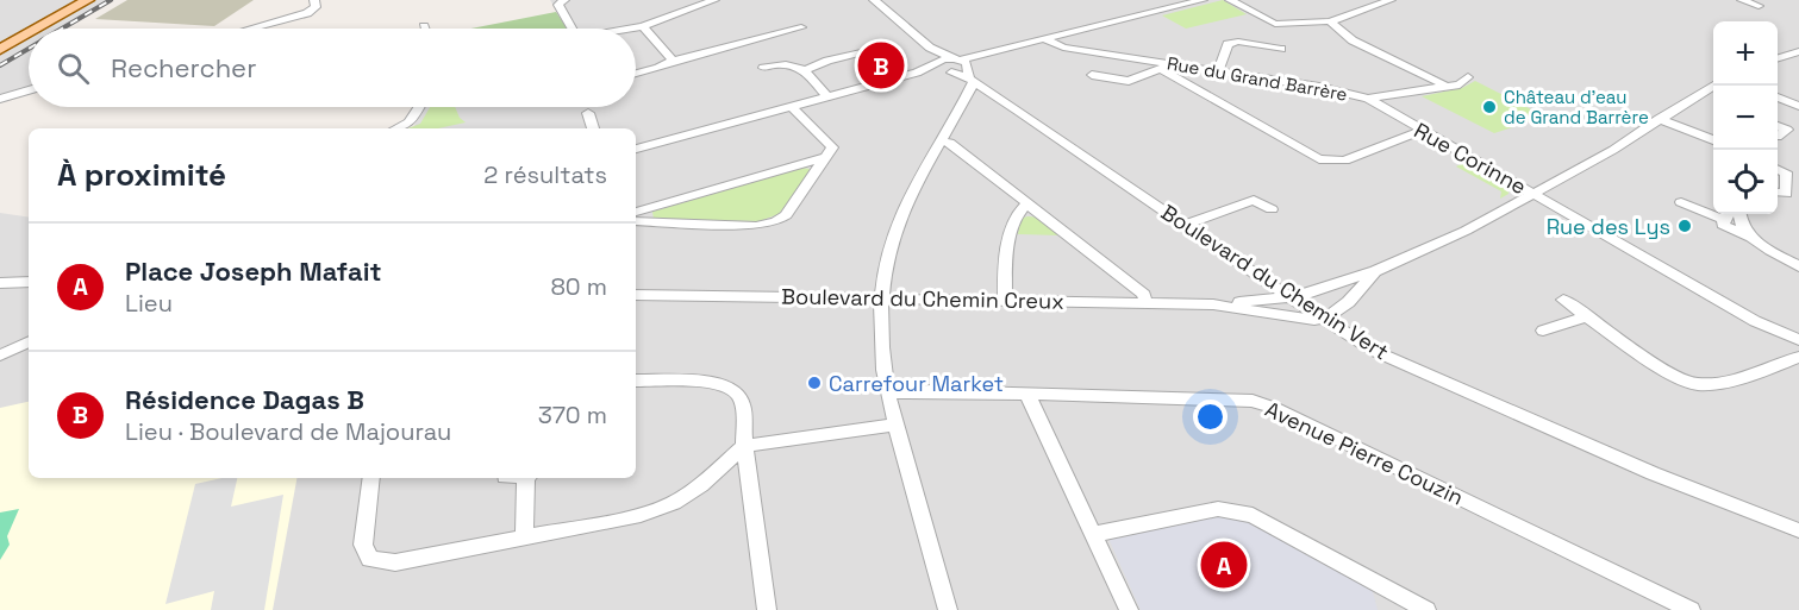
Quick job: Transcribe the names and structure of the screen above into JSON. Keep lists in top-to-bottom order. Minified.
{"streets":{"street":["Rue du Grand Barrère","Rue Corinne","Boulevard du Chemin Vert","Boulevard du Chemin Creux","Avenue Pierre Couzin"]},"crossings":[["Rue du Grand Barrère","Rue Corinne"],["Boulevard du Chemin Vert","Boulevard du Chemin Creux"]],"places":["Château d'eau de Grand Barrère","Rue des Lys","Carrefour Market"],"page":{"map_buttons":["+","−"],"search":"Rechercher","pins":["B","A"],"heading":["À proximité","2 résultats"],"list":[{"mark":"A","name":"Place Joseph Mafait","note":"Lieu","value":"80 m"},{"mark":"B","name":"Résidence Dagas B","note":"Lieu · Boulevard de Majourau","value":"370 m"}]}}
